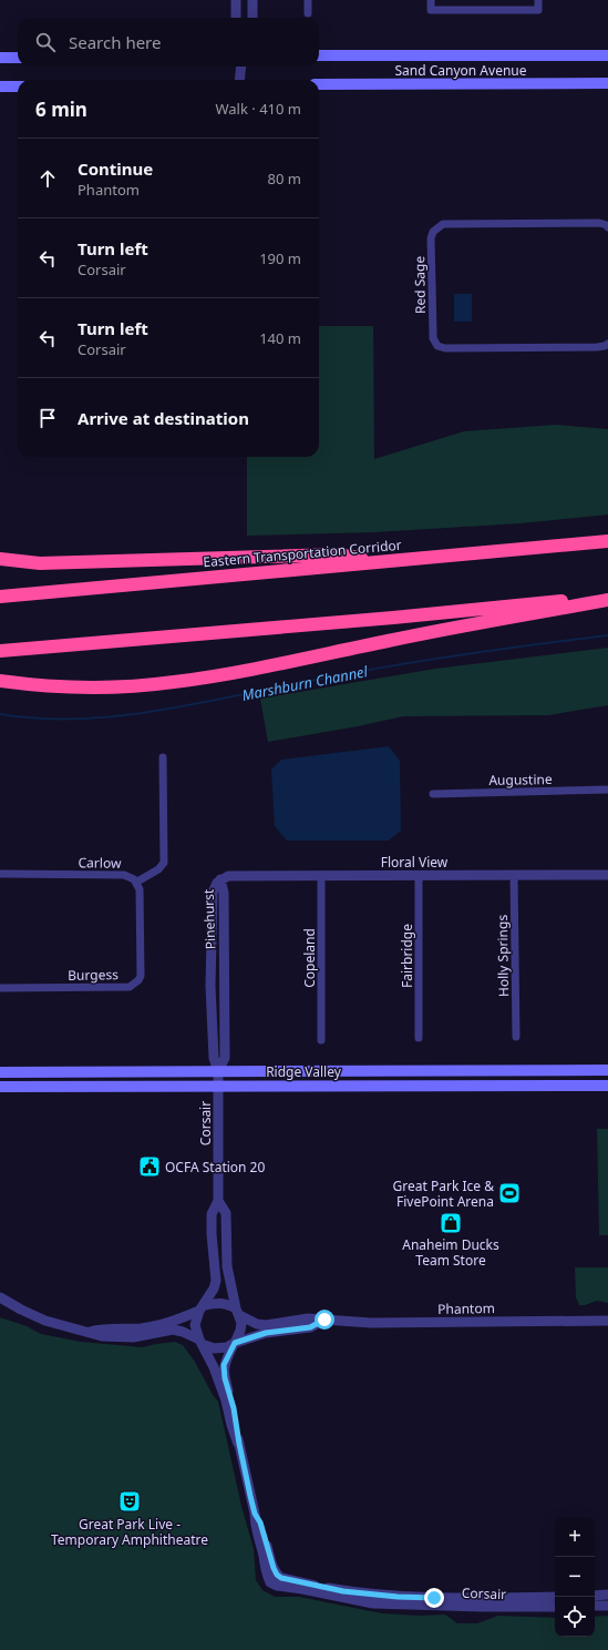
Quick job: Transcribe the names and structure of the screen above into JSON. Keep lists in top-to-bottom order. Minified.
{"streets":{"highway":["Eastern Transportation Corridor"],"main road":["Sand Canyon Avenue","Ridge Valley"],"street":["Red Sage","Augustine","Floral View","Carlow","Pinehurst","Fairbridge","Holly Springs","Copeland","Burgess","Corsair","Phantom"]},"crossings":[["Floral View","Pinehurst"],["Floral View","Fairbridge"],["Floral View","Holly Springs"],["Floral View","Copeland"],["Carlow","Burgess"],["Pinehurst","Ridge Valley"],["Pinehurst","Corsair"],["Ridge Valley","Corsair"],["Corsair","Phantom"]],"water":["Marshburn Channel"],"places":{"public building":["OCFA Station 20"],"sports":["Great Park Ice & FivePoint Arena"],"shop":["Anaheim Ducks Team Store"],"theatre":["Great Park Live - Temporary Amphitheatre"]},"page":{"search":"Search here","heading":["6 min","Walk · 410 m"],"list":[["Continue","Phantom","80 m"],["Turn left","Corsair","190 m"],["Turn left","Corsair","140 m"],"Arrive at destination"],"map_buttons":["+","−"]}}
